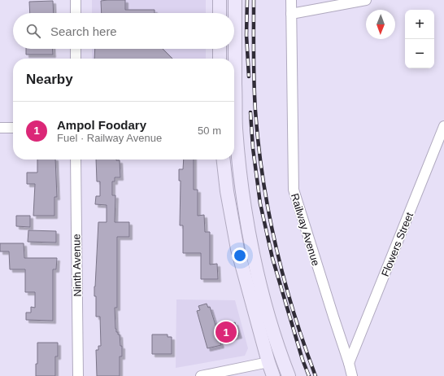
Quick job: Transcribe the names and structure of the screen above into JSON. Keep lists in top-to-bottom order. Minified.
{"streets":{"street":["Railway Avenue","Flowers Street","Ninth Avenue"]},"crossings":[["Railway Avenue","Flowers Street"]],"north":"bottom","page":{"map_buttons":["+","−"],"search":"Search here","heading":"Nearby","list":[{"mark":"1","name":"Ampol Foodary","note":"Fuel · Railway Avenue","value":"50 m"}],"pins":"1"}}
